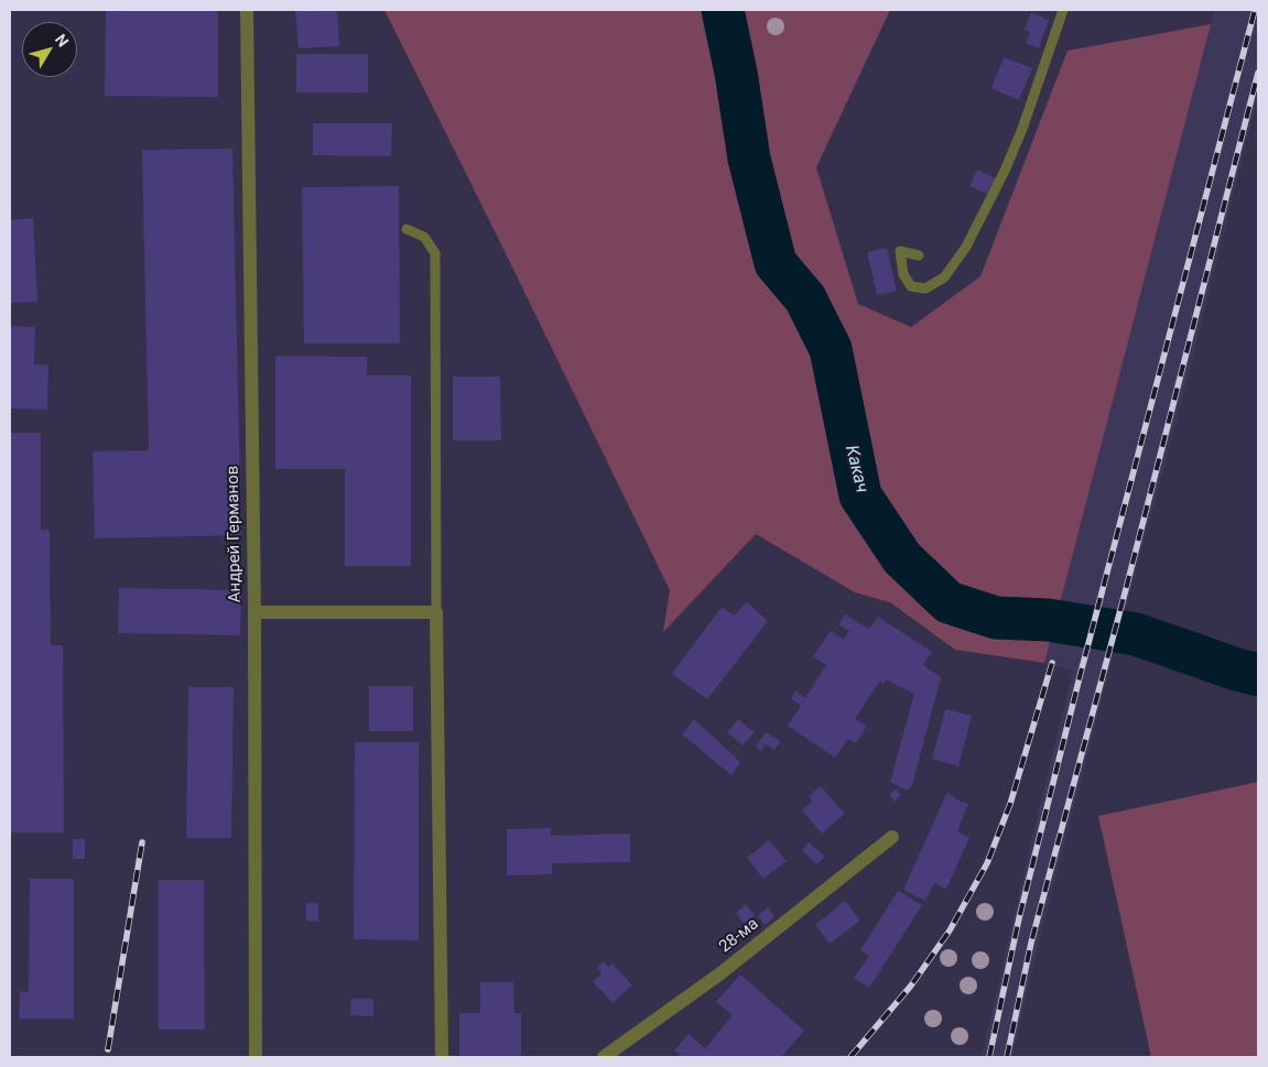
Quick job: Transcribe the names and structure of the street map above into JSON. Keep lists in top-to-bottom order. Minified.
{"streets":{"street":["Андрей Германов","28-ма"]},"water":["Какач"],"north":"top right"}
